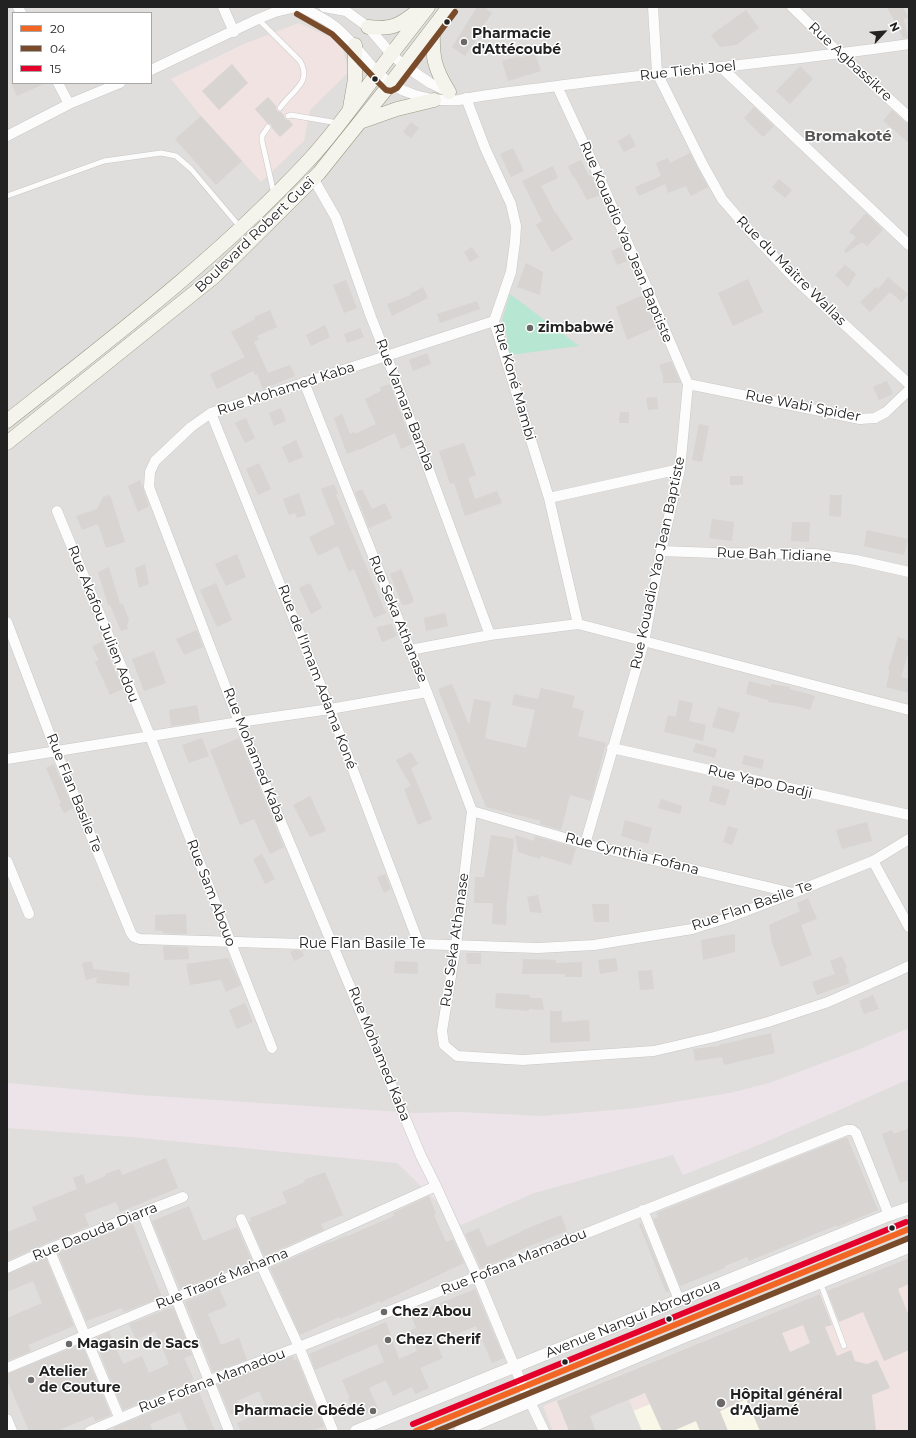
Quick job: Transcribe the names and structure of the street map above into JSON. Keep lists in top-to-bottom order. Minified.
{"streets":{"main road":["Boulevard Robert Gueï"],"street":["Rue Agbassikre","Rue Tiehi Joel","Rue Kouadio Yao Jean Baptiste","Rue du Maitre Wallas","Rue Koné Mambi","Rue Mohamed Kaba","Rue Vamara Bamba","Rue Wabi Spider","Rue Bah Tidiane","Rue Seka Athanase","Rue Akafou Julien Adou","Rue de l'Imam Adama Koné","Rue Yapo Dadji","Rue Flan Basile Te","Rue Cynthia Fofana","Rue Sam Abouo","Rue Daouda Diarra","Rue Fofana Mamadou","Rue Traoré Mahama","Avenue Nangui Abrogroua"]},"crossings":[["Rue Agbassikre","Rue Tiehi Joel"],["Rue Tiehi Joel","Boulevard Robert Gueï"],["Rue Tiehi Joel","Rue Kouadio Yao Jean Baptiste"],["Rue Tiehi Joel","Rue du Maitre Wallas"],["Rue Tiehi Joel","Rue Koné Mambi"],["Boulevard Robert Gueï","Rue Vamara Bamba"],["Rue Kouadio Yao Jean Baptiste","Rue Wabi Spider"],["Rue Kouadio Yao Jean Baptiste","Rue Bah Tidiane"],["Rue Kouadio Yao Jean Baptiste","Rue Yapo Dadji"],["Rue Kouadio Yao Jean Baptiste","Rue Cynthia Fofana"],["Rue Koné Mambi","Rue Mohamed Kaba"],["Rue Mohamed Kaba","Rue Vamara Bamba"],["Rue Mohamed Kaba","Rue Seka Athanase"],["Rue Mohamed Kaba","Rue de l'Imam Adama Koné"],["Rue Mohamed Kaba","Rue Flan Basile Te"],["Rue Mohamed Kaba","Rue Fofana Mamadou"],["Rue Mohamed Kaba","Rue Traoré Mahama"],["Rue Mohamed Kaba","Avenue Nangui Abrogroua"],["Rue Seka Athanase","Rue Flan Basile Te"],["Rue Seka Athanase","Rue Cynthia Fofana"],["Rue Akafou Julien Adou","Rue Sam Abouo"],["Rue de l'Imam Adama Koné","Rue Flan Basile Te"],["Rue Flan Basile Te","Rue Cynthia Fofana"],["Rue Flan Basile Te","Rue Sam Abouo"],["Rue Fofana Mamadou","Avenue Nangui Abrogroua"]],"districts":["Bromakoté"],"places":["Pharmacie d'Attécoubé","zimbabwé","Chez Abou","Chez Cherif","Magasin de Sacs","Atelier de Couture","Hôpital général d'Adjamé","Pharmacie Gbédé"],"lines":["transit line 04","transit line 15","transit line 20"],"legend":["20","04","15"],"north":"top right"}
